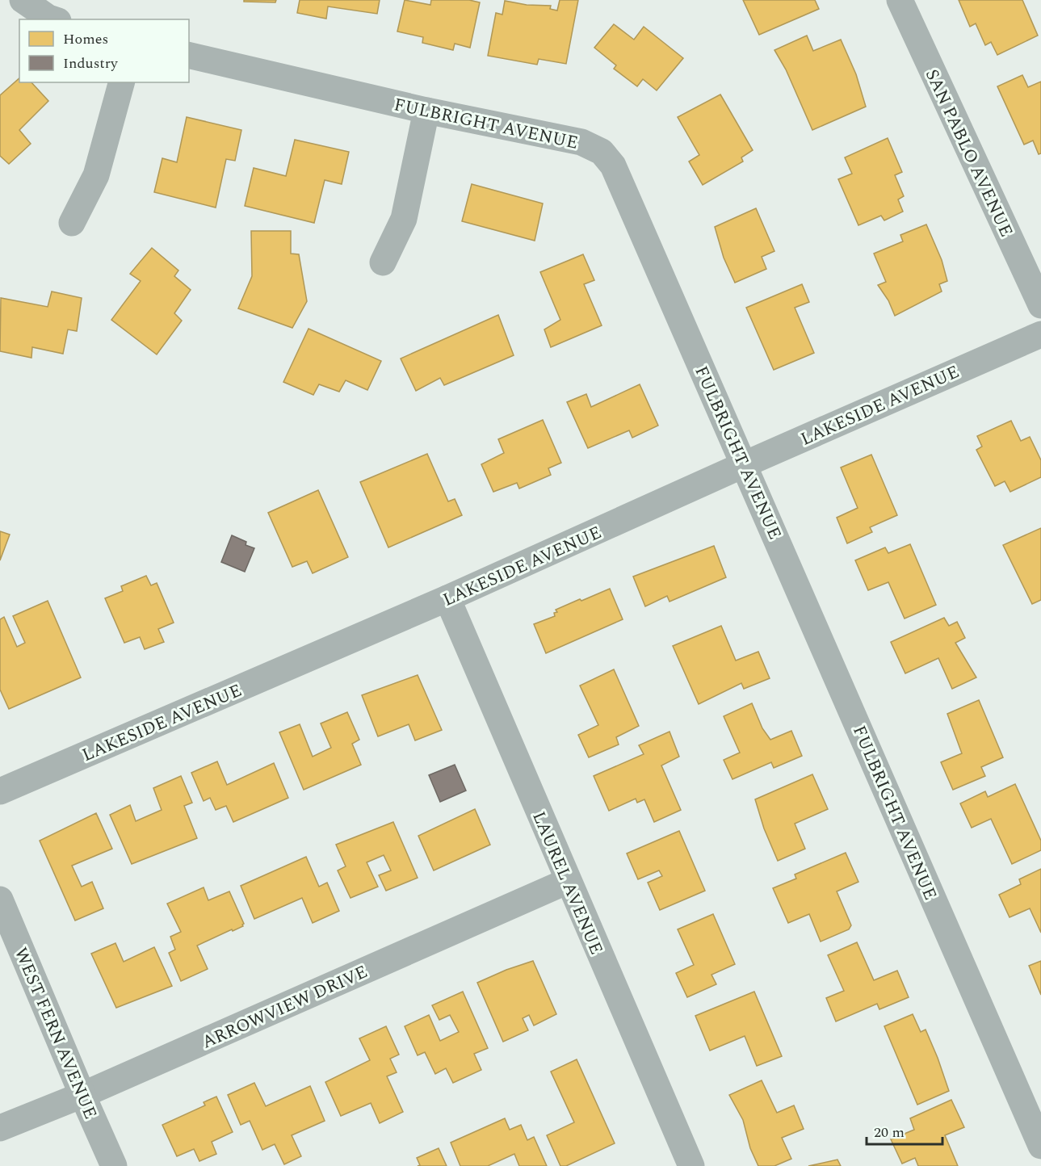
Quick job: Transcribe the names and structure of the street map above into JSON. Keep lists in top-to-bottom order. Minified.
{"streets":{"street":["FULBRIGHT AVENUE","SAN PABLO AVENUE","LAKESIDE AVENUE","LAUREL AVENUE","ARROWVIEW DRIVE","WEST FERN AVENUE"]},"crossings":[["FULBRIGHT AVENUE","LAKESIDE AVENUE"],["LAKESIDE AVENUE","LAUREL AVENUE"],["LAUREL AVENUE","ARROWVIEW DRIVE"],["ARROWVIEW DRIVE","WEST FERN AVENUE"]],"legend":["Homes","Industry"],"scale_bar":"20 m"}
